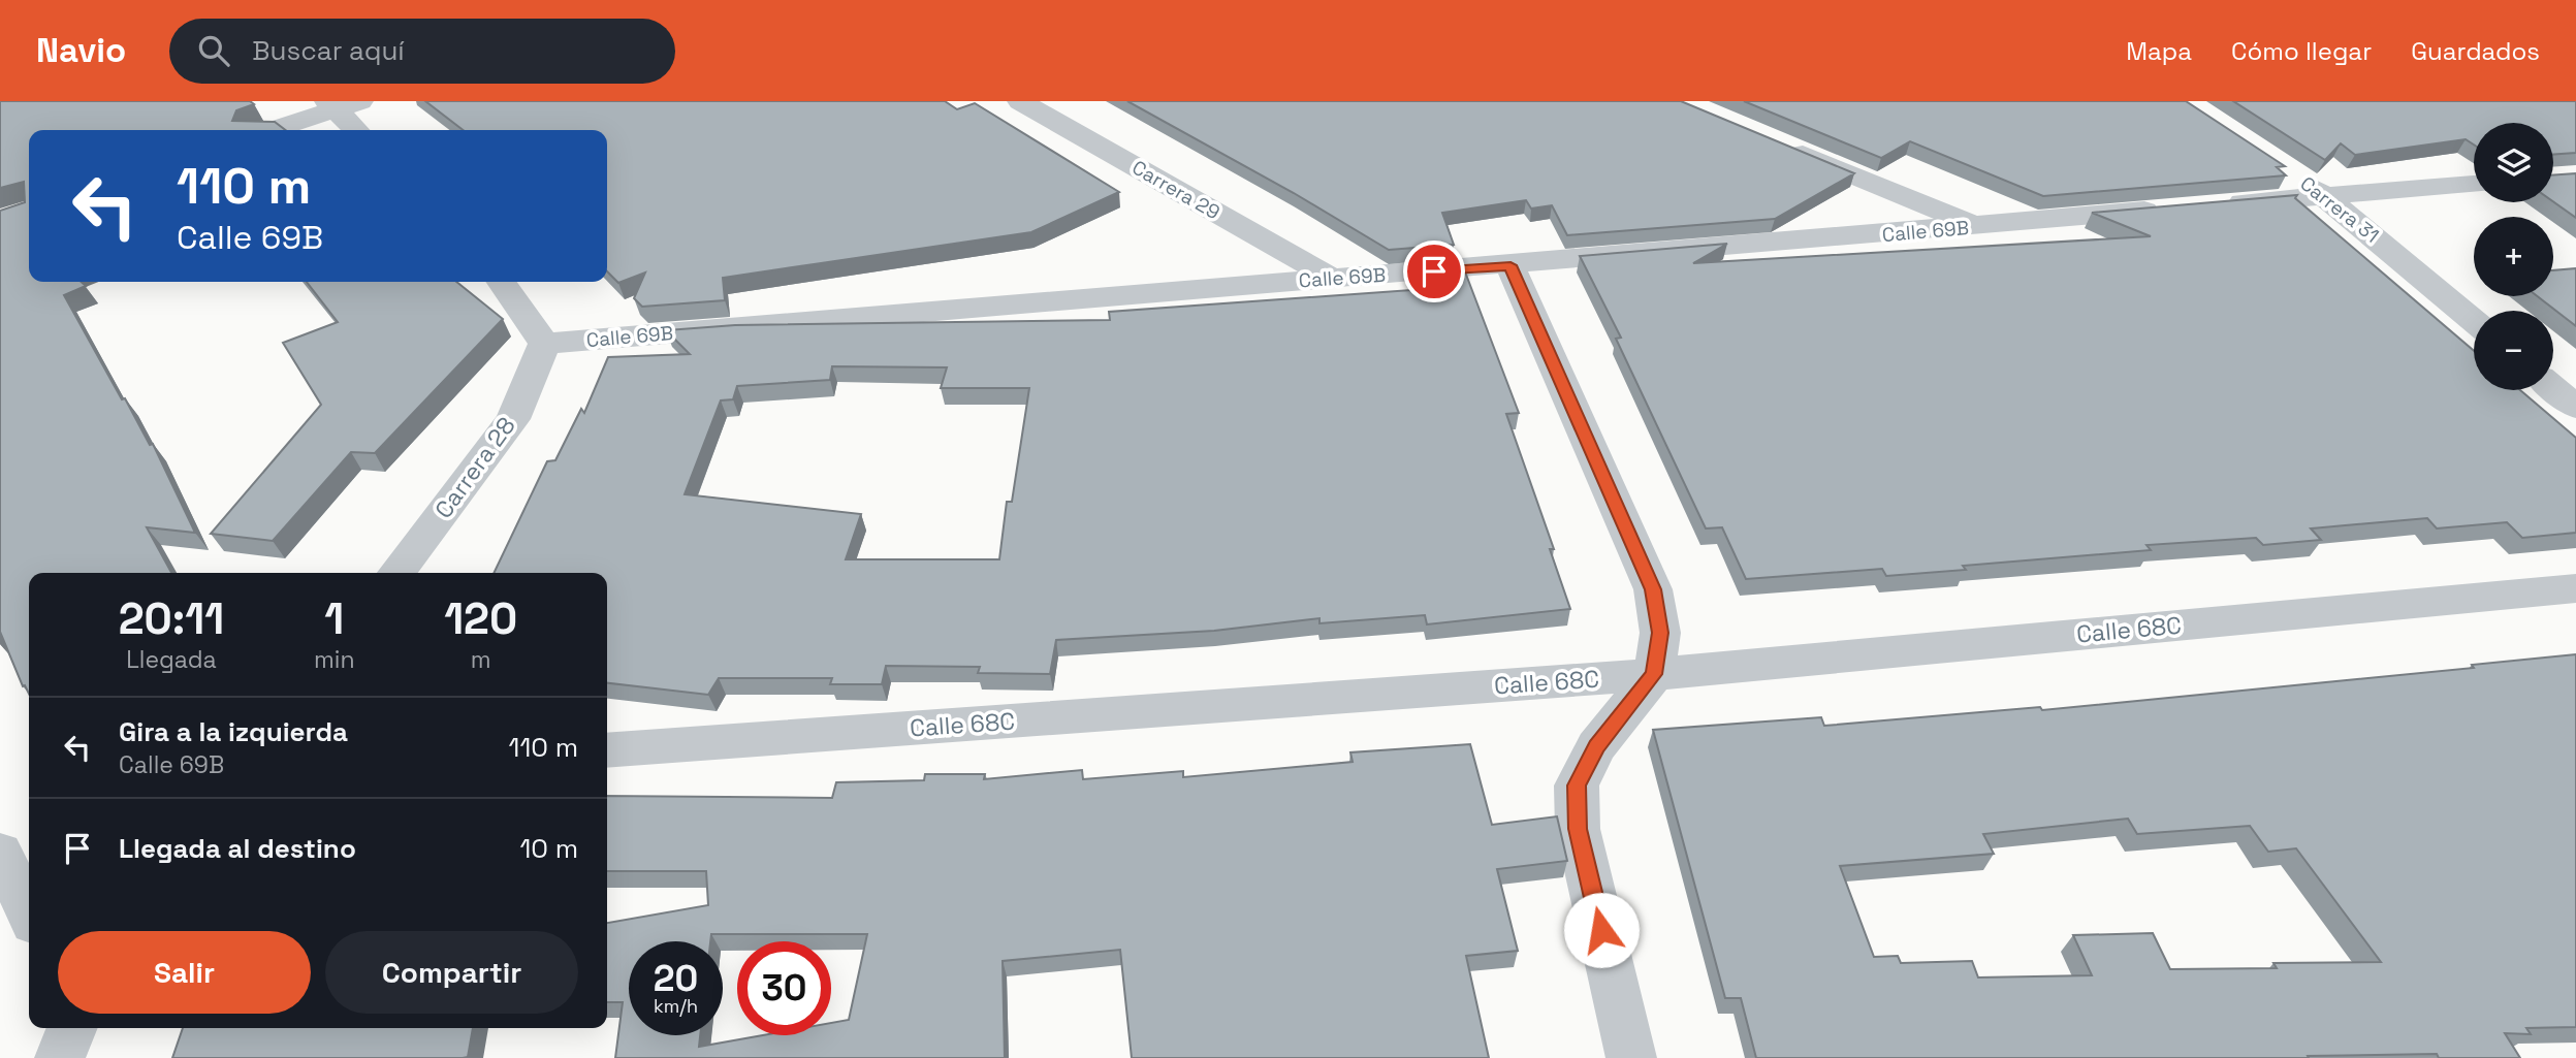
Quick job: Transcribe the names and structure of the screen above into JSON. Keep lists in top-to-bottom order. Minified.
{"streets":{"street":["Carrera 29","Carrera 31","Calle 69B","Carrera 28","Calle 68C"]},"crossings":[["Carrera 29","Calle 69B"],["Calle 69B","Carrera 28"]],"page":{"header":"Navio","search":"Buscar aquí","nav":["Mapa","Cómo llegar","Guardados"],"map_buttons":["+","−"],"turn":["110 m","Calle 69B"],"eta":["20:11","Llegada","1","min","120","m"],"list":[{"name":"Gira a la izquierda","note":"Calle 69B","value":"110 m"},{"name":"Llegada al destino","value":"10 m"}],"buttons":["Salir","Compartir"],"speed":"20 km/h","limit":"30"}}
